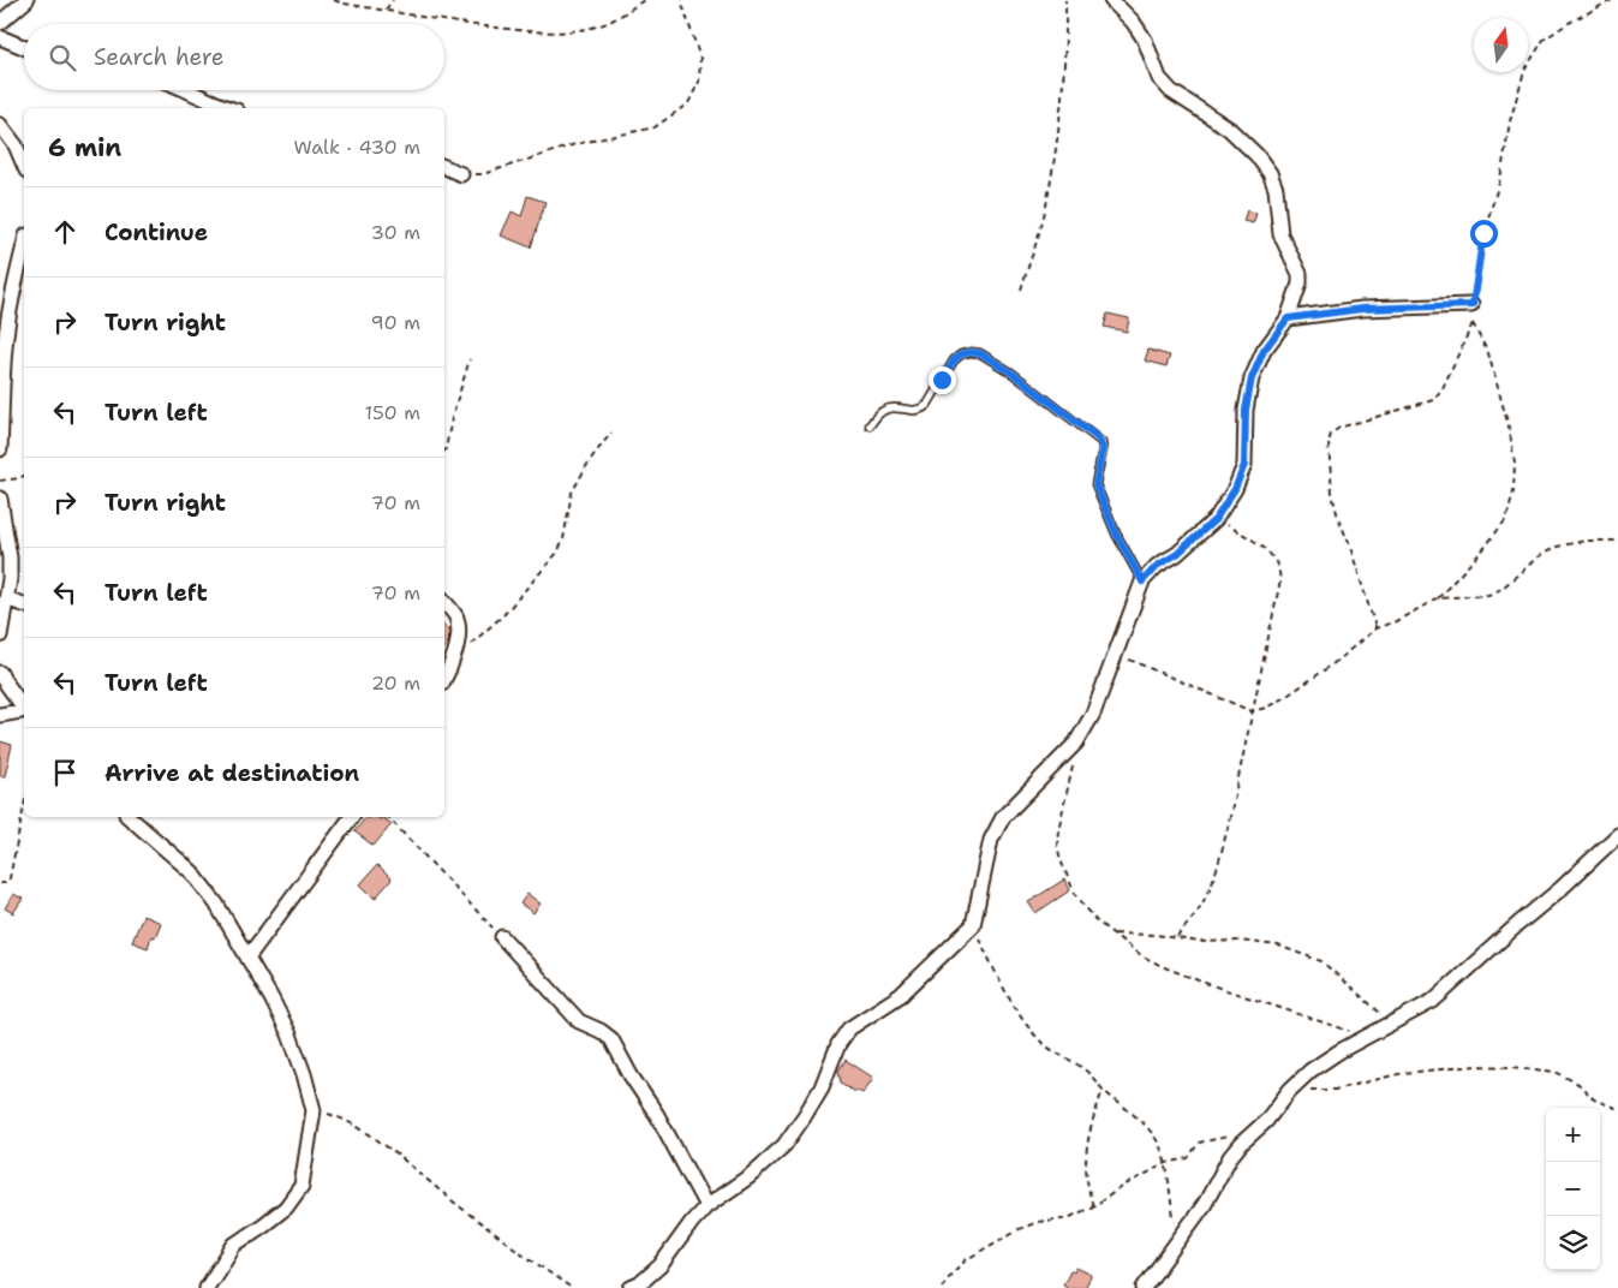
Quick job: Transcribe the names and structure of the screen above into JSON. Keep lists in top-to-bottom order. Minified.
{"north":"top","page":{"search":"Search here","heading":["6 min","Walk · 430 m"],"list":[["Continue","30 m"],["Turn right","90 m"],["Turn left","150 m"],["Turn right","70 m"],["Turn left","70 m"],["Turn left","20 m"],"Arrive at destination"],"map_buttons":["+","−"]}}
